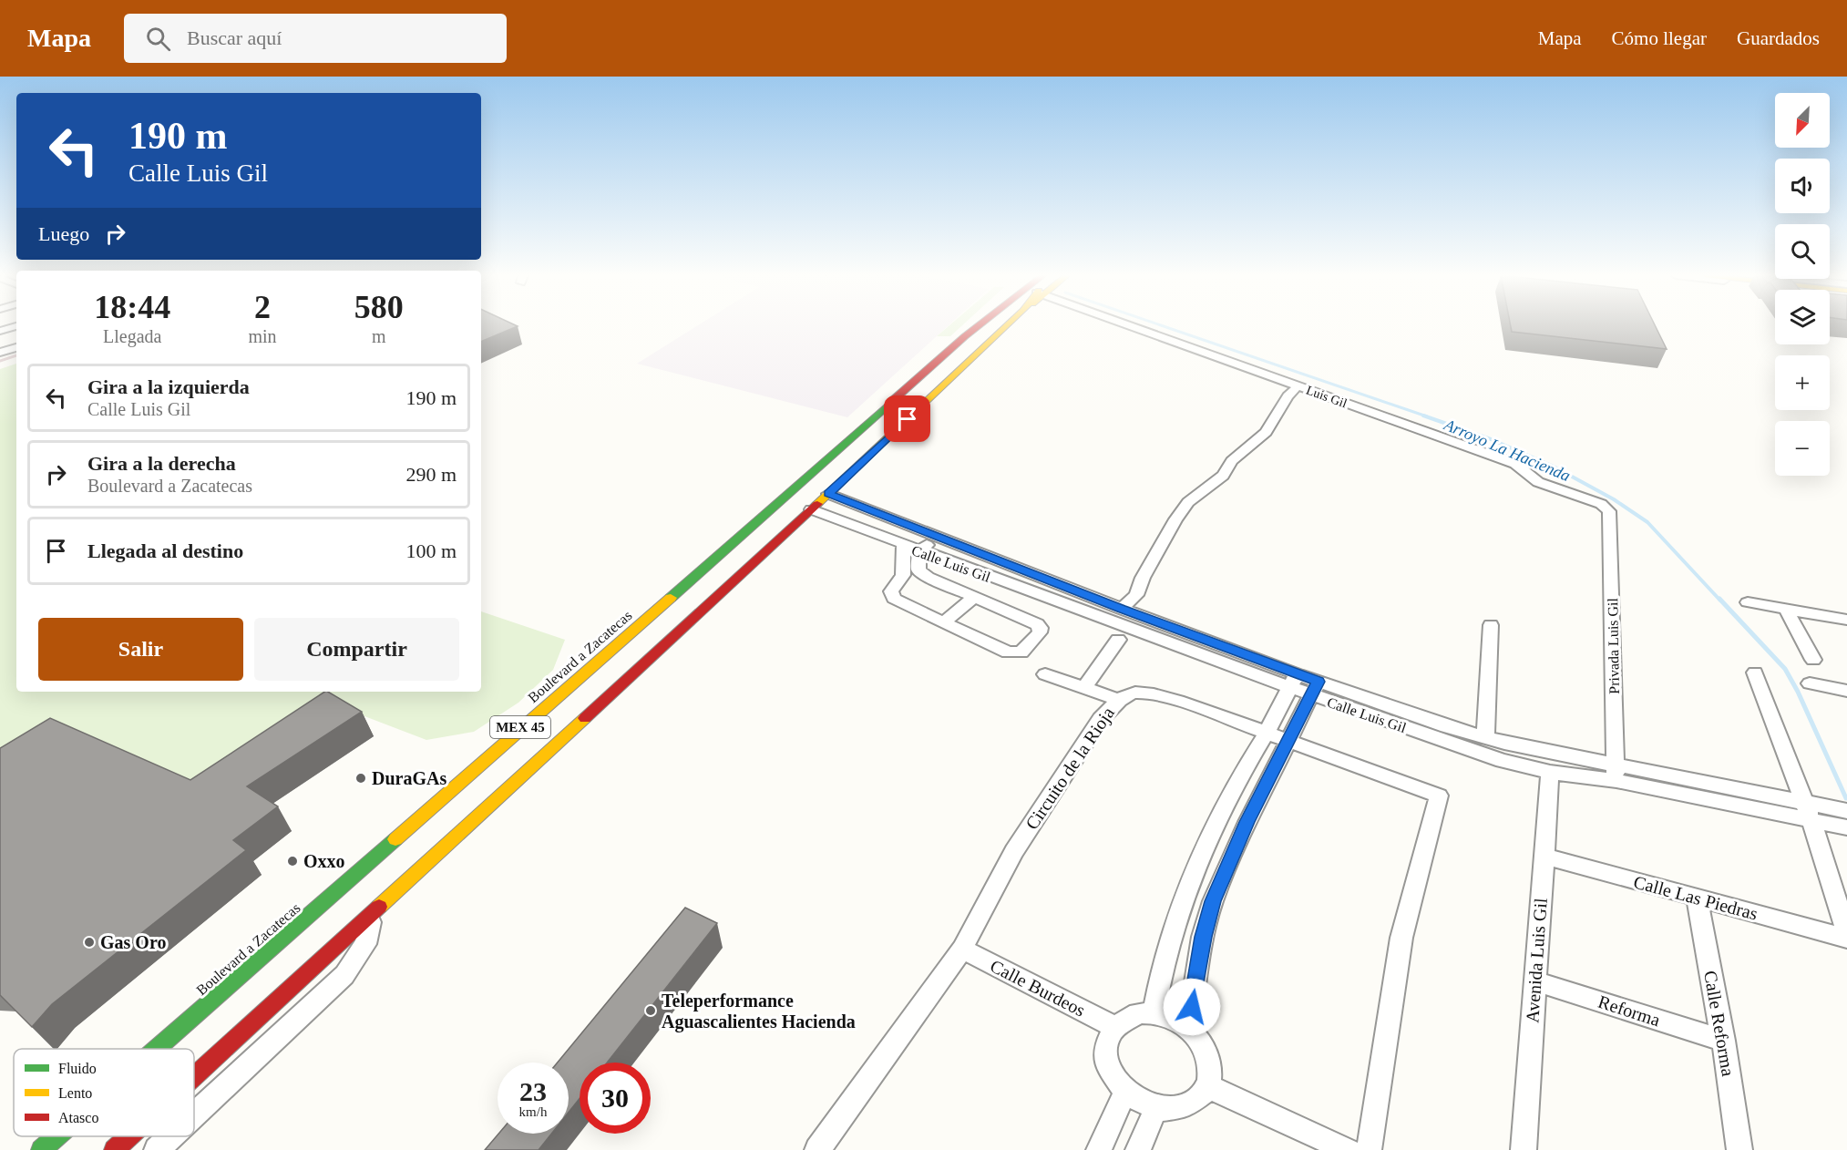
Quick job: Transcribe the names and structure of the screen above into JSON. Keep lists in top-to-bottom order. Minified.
{"streets":{"main road":["Boulevard a Zacatecas","MEX 45"],"street":["Luis Gil","Calle Luis Gil","Privada Luis Gil","Circuito de la Rioja","Calle Las Piedras","Avenida Luis Gil","Calle Burdeos","Reforma","Calle Reforma"]},"crossings":[["Luis Gil","Privada Luis Gil"],["Calle Luis Gil","Privada Luis Gil"],["Calle Luis Gil","MEX 45"],["Calle Luis Gil","Avenida Luis Gil"],["Circuito de la Rioja","Calle Burdeos"],["Calle Las Piedras","Avenida Luis Gil"],["Calle Las Piedras","Calle Reforma"],["Avenida Luis Gil","Reforma"],["Reforma","Calle Reforma"]],"water":["Arroyo La Hacienda"],"places":["DuraGAs","Oxxo","Gas Oro","Teleperformance Aguascalientes Hacienda"],"legend":["Fluido","Lento","Atasco"],"north":"bottom left","page":{"header":"Mapa","search":"Buscar aquí","nav":["Mapa","Cómo llegar","Guardados"],"map_buttons":["+","−"],"turn":["190 m","Calle Luis Gil"],"then":"Luego","eta":["18:44","Llegada","2","min","580","m"],"list":[{"name":"Gira a la izquierda","note":"Calle Luis Gil","value":"190 m"},{"name":"Gira a la derecha","note":"Boulevard a Zacatecas","value":"290 m"},{"name":"Llegada al destino","value":"100 m"}],"buttons":["Salir","Compartir"],"speed":"23 km/h","limit":"30"}}
